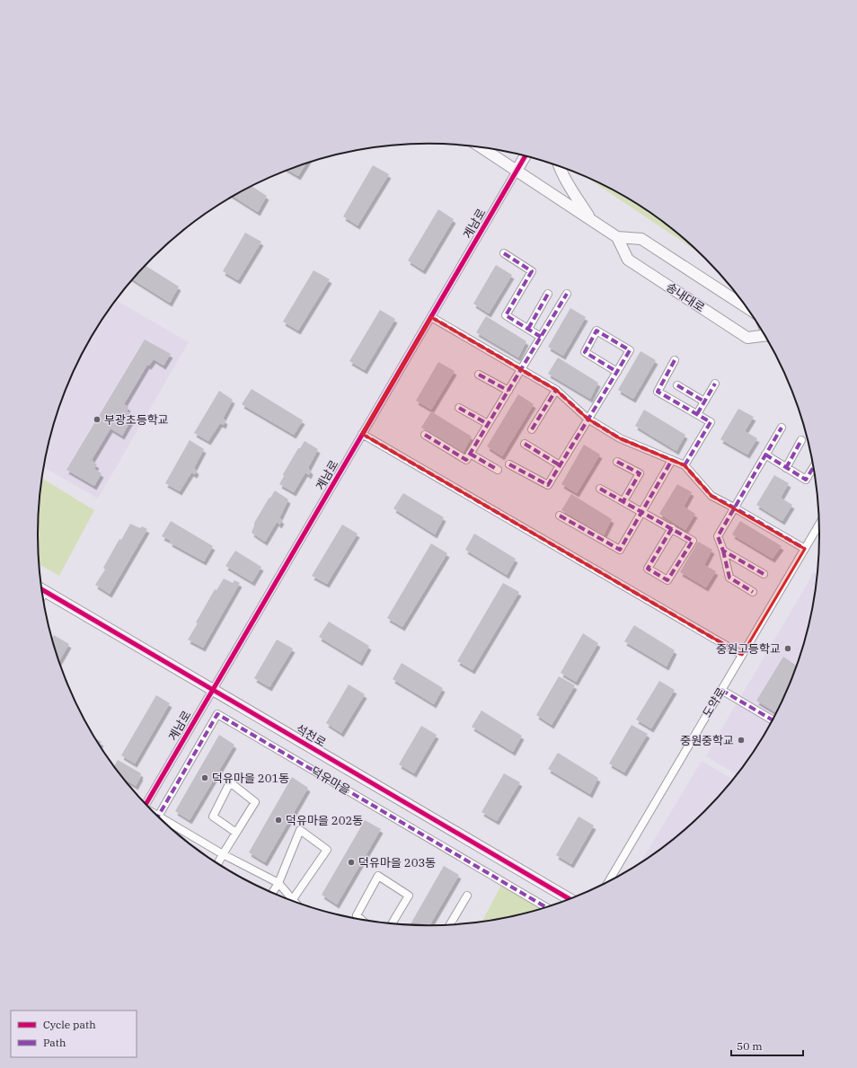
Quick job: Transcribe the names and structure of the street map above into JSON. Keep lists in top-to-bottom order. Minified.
{"streets":{"street":["계남로","송내대로","도약로","석천로","덕유마을"]},"crossings":[["계남로","송내대로"],["계남로","석천로"]],"places":["부광초등학교","중원고등학교","중원중학교","덕유마을 201동","덕유마을 202동","덕유마을 203동"],"legend":["Cycle path","Path"],"scale_bar":"50 m"}
